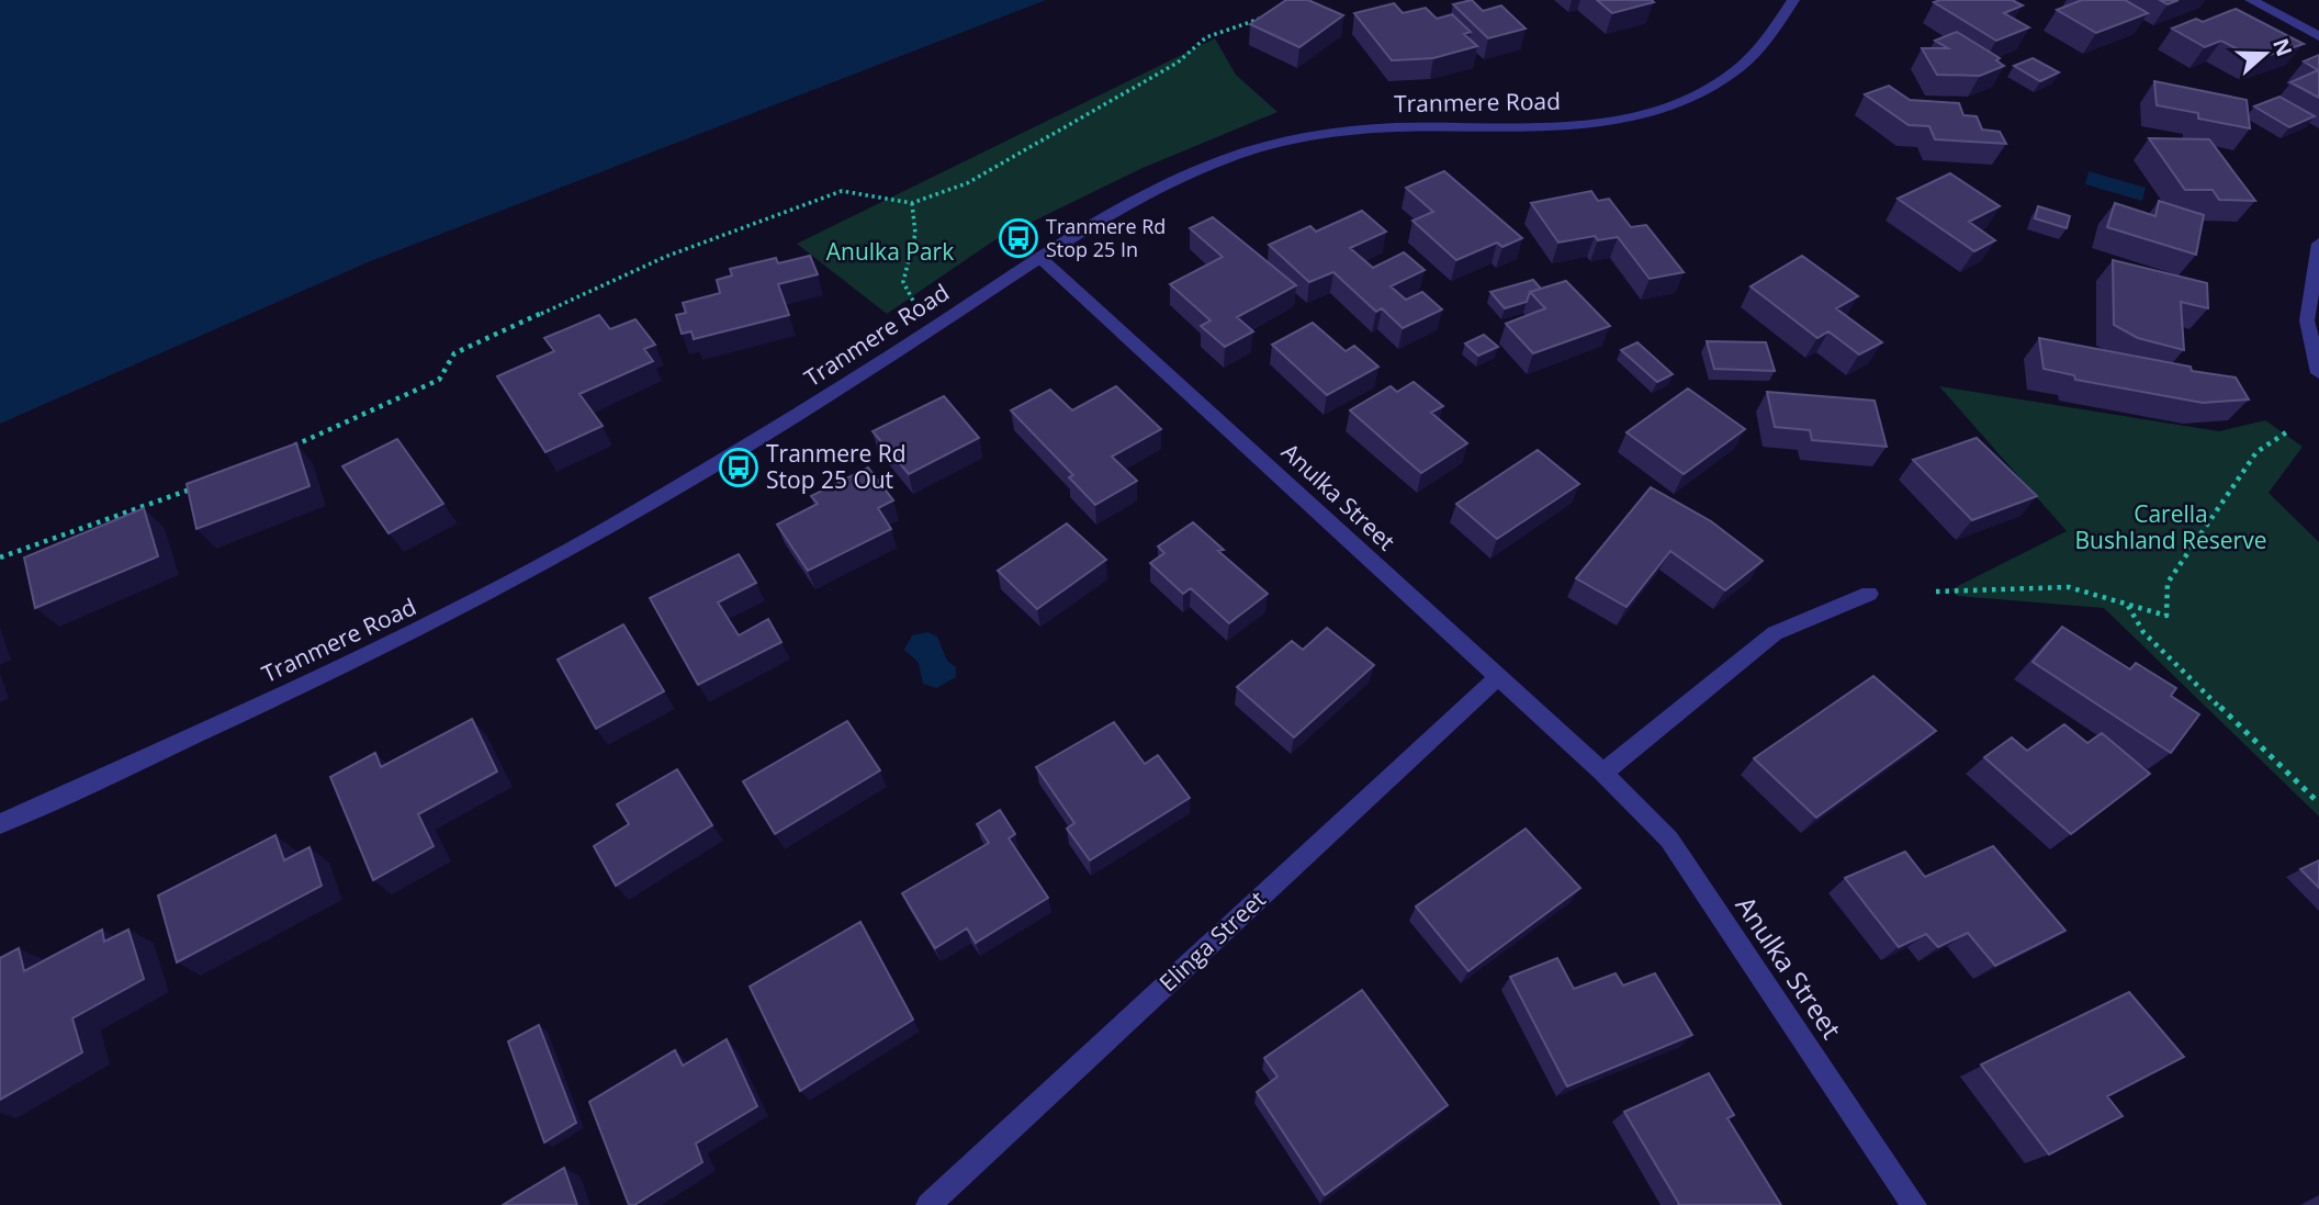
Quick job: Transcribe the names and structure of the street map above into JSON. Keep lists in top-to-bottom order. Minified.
{"streets":{"street":["Tranmere Road","Anulka Street","Elinga Street"]},"crossings":[["Tranmere Road","Anulka Street"],["Anulka Street","Elinga Street"]],"parks":["Anulka Park","Carella Bushland Reserve"],"places":{"bus stop":["Tranmere Rd Stop 25 In","Tranmere Rd Stop 25 Out"]},"north":"right"}
